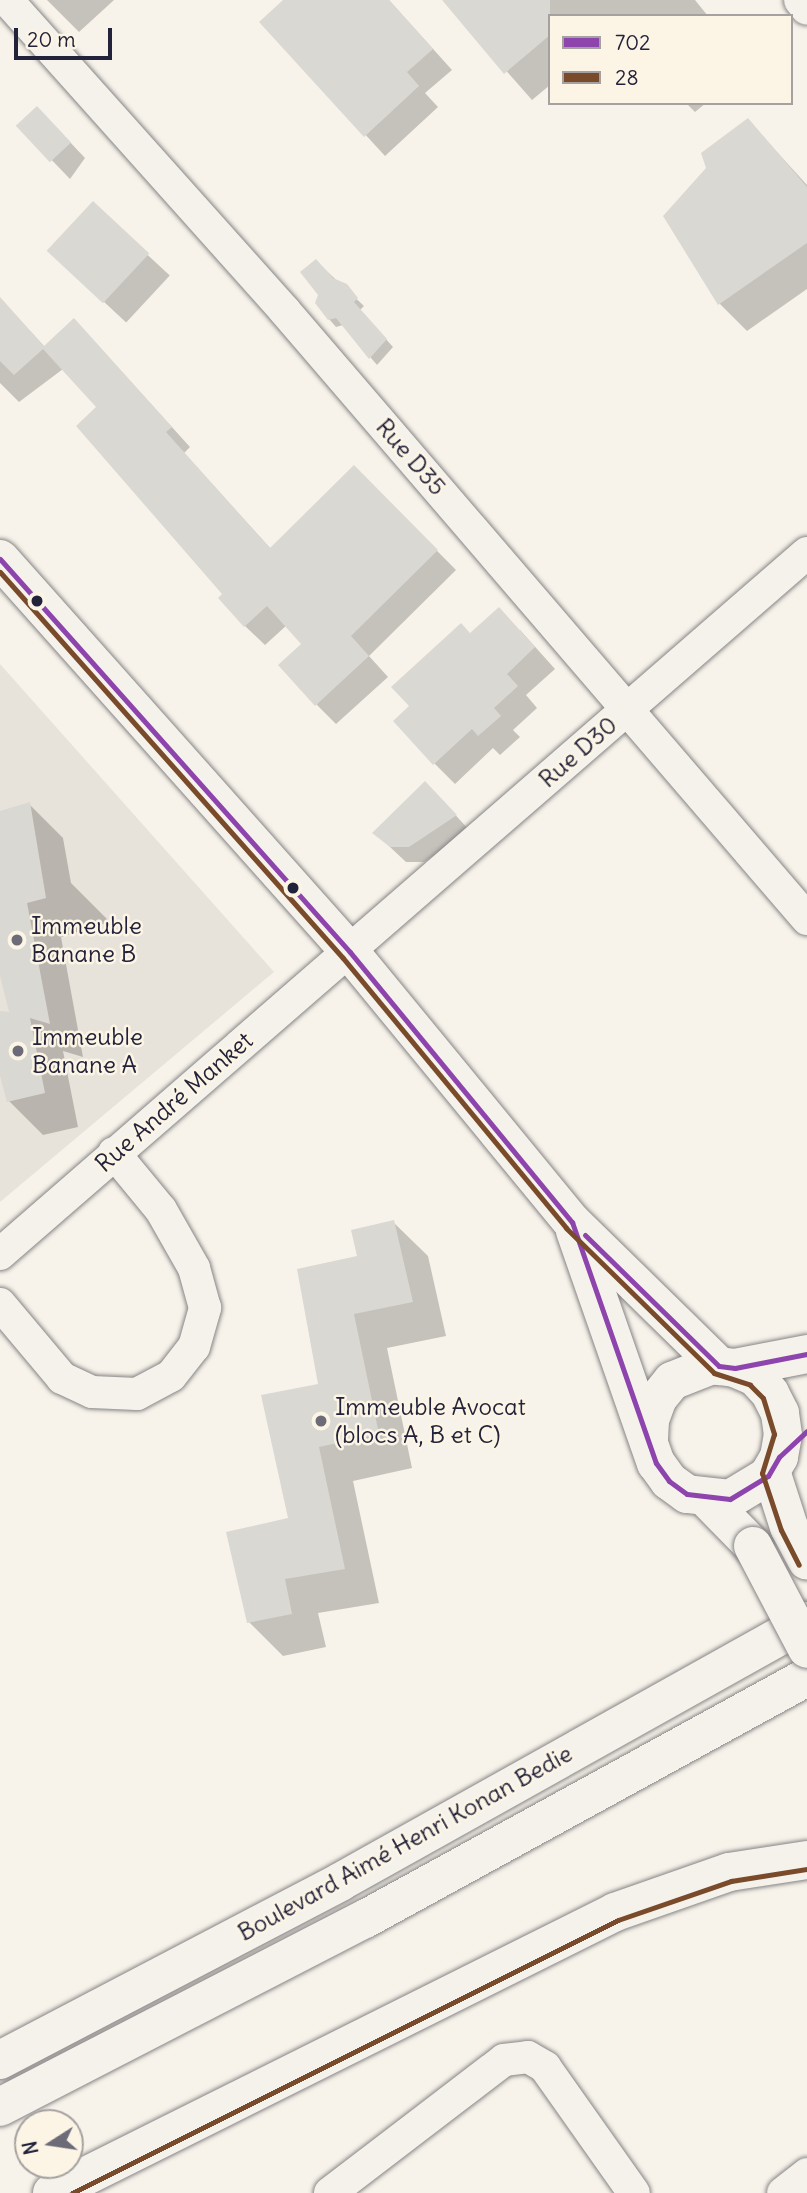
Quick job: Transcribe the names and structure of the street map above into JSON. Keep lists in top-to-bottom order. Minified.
{"streets":{"main road":["Boulevard Aimé Henri Konan Bedie"],"street":["Rue D35","Rue D30","Rue André Manket"]},"crossings":[["Rue D35","Rue D30"],["Rue D30","Rue André Manket"]],"places":["Immeuble Banane B","Immeuble Banane A","Immeuble Avocat (blocs A, B et C)"],"lines":["transit line 702","transit line 28"],"legend":["702","28"],"scale_bar":"20 m","north":"left"}
